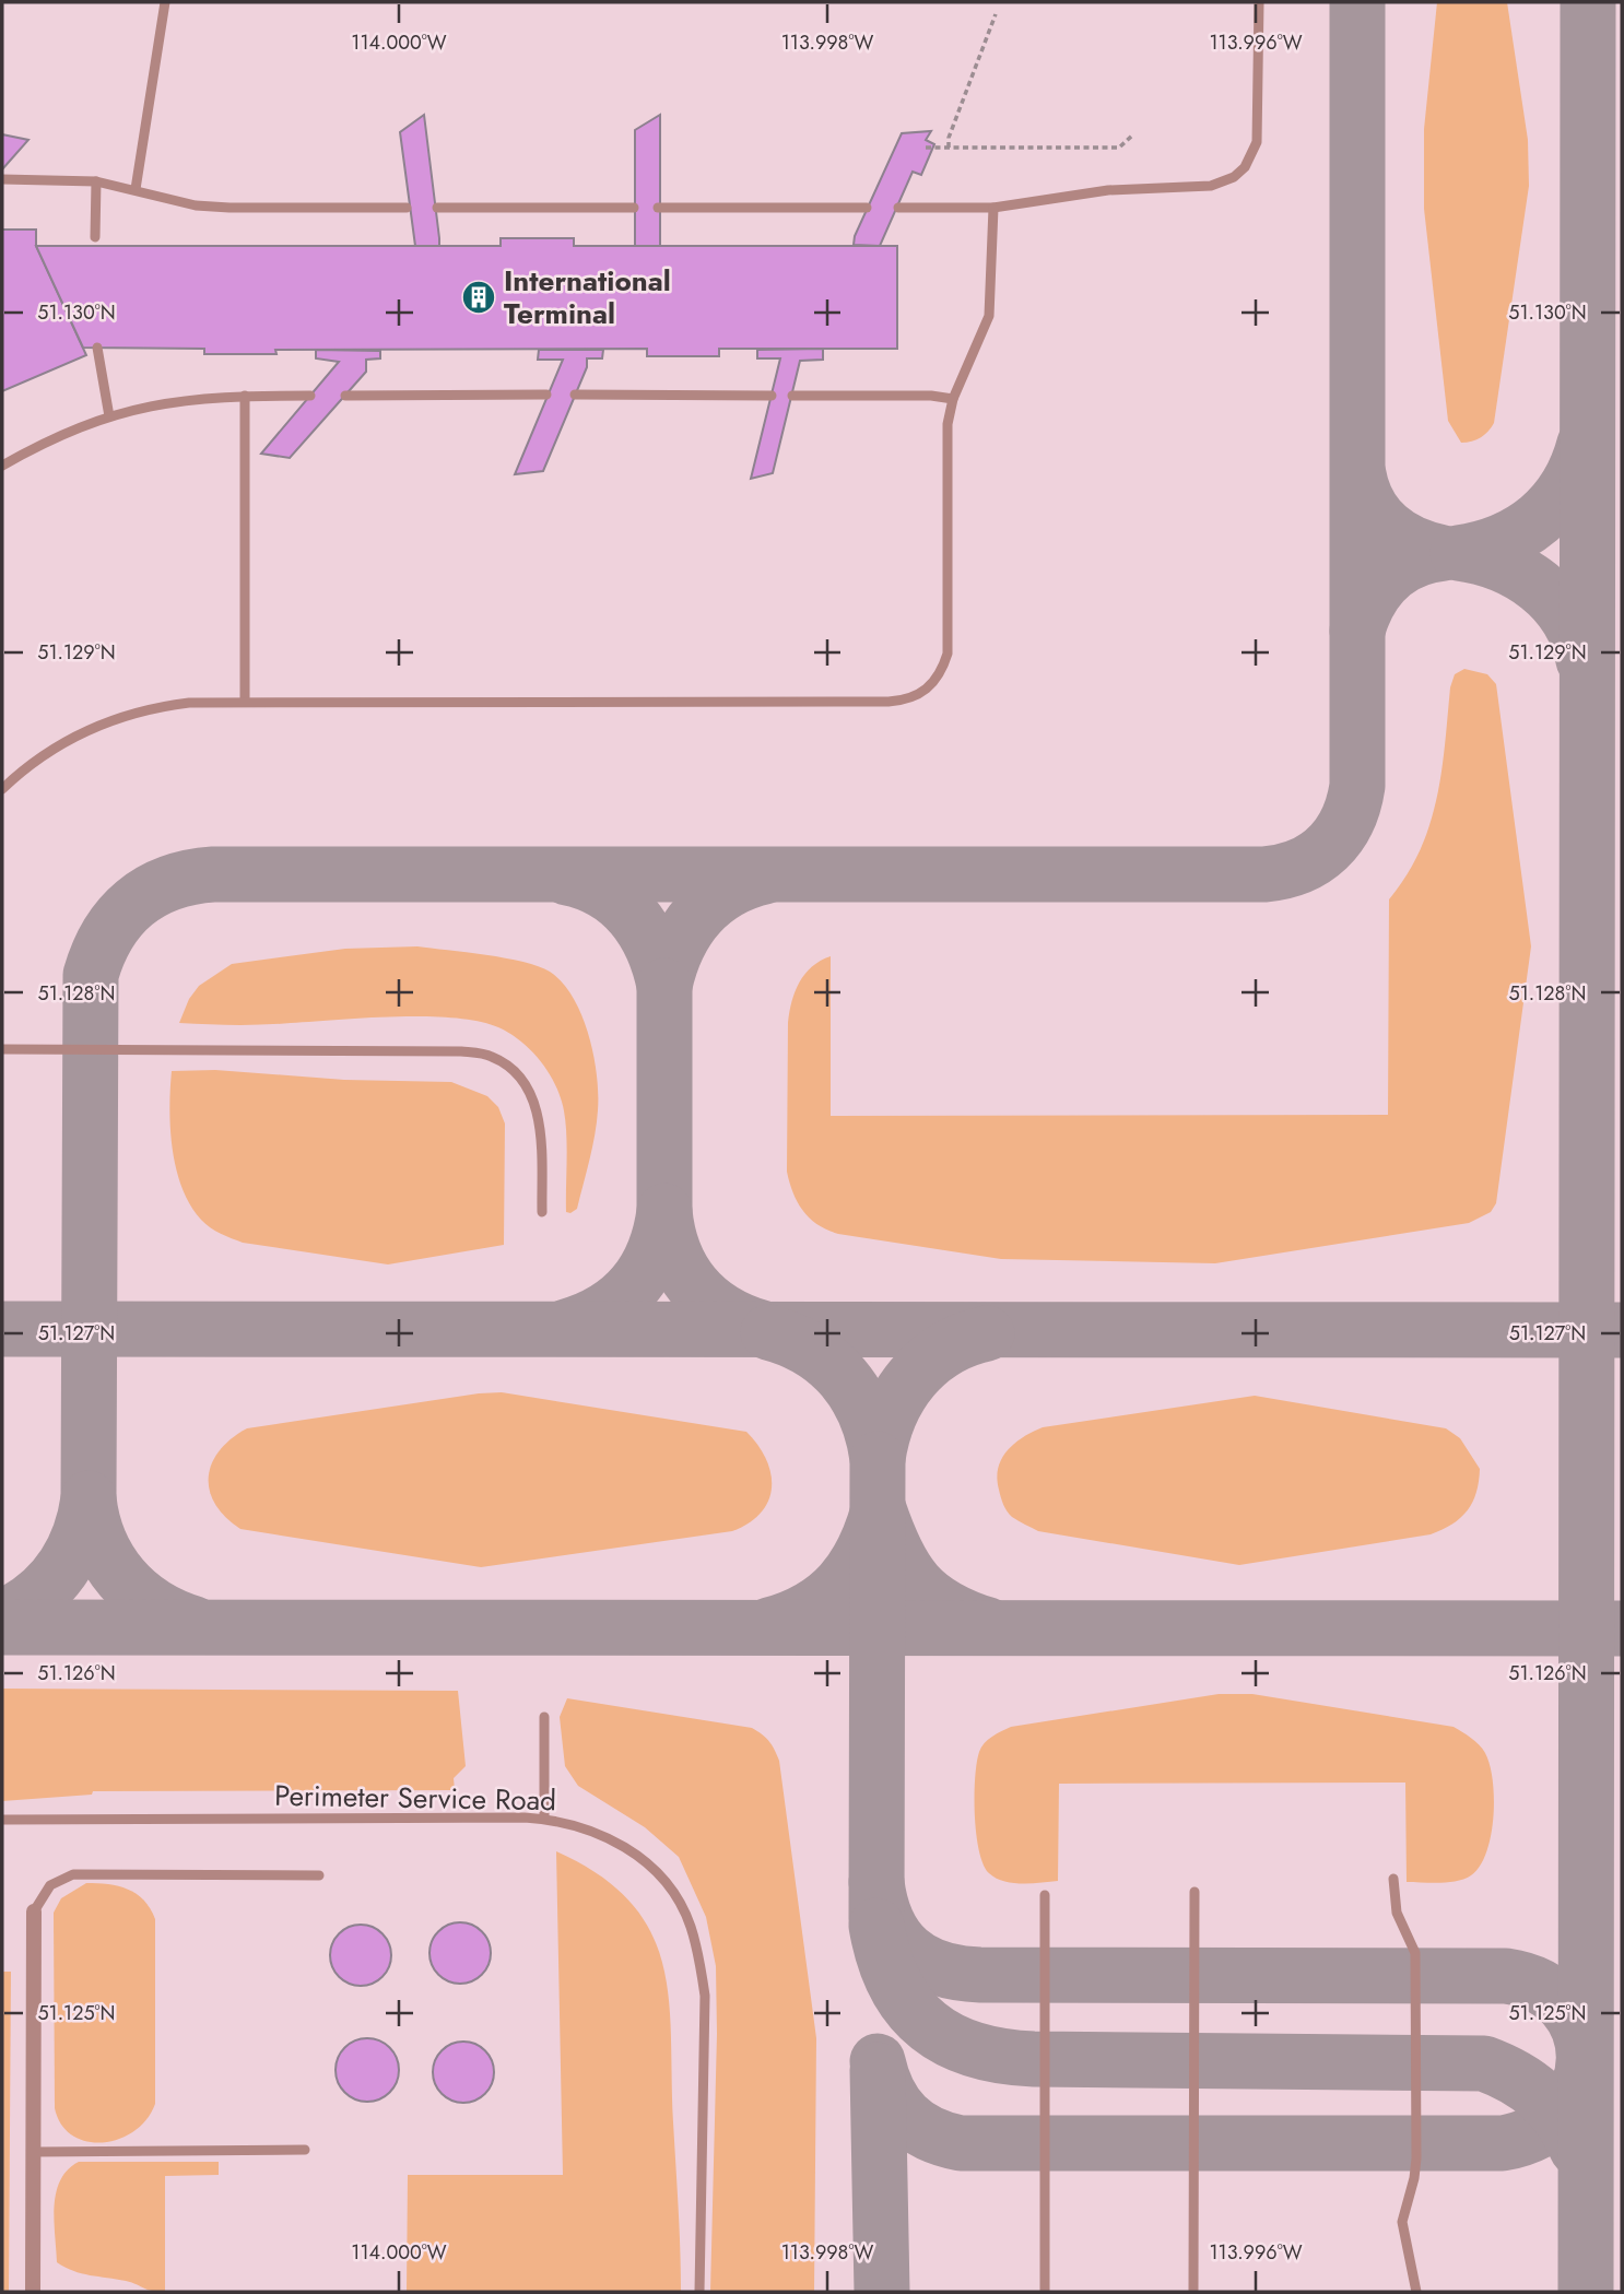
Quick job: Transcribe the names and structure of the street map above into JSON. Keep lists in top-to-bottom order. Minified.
{"streets":{"lane":["Perimeter Service Road"]},"places":{"building":["International Terminal"]},"coordinates":["114.000°W","113.998°W","113.996°W","51.130°N","51.129°N","51.128°N","51.127°N","51.126°N","51.125°N"]}
